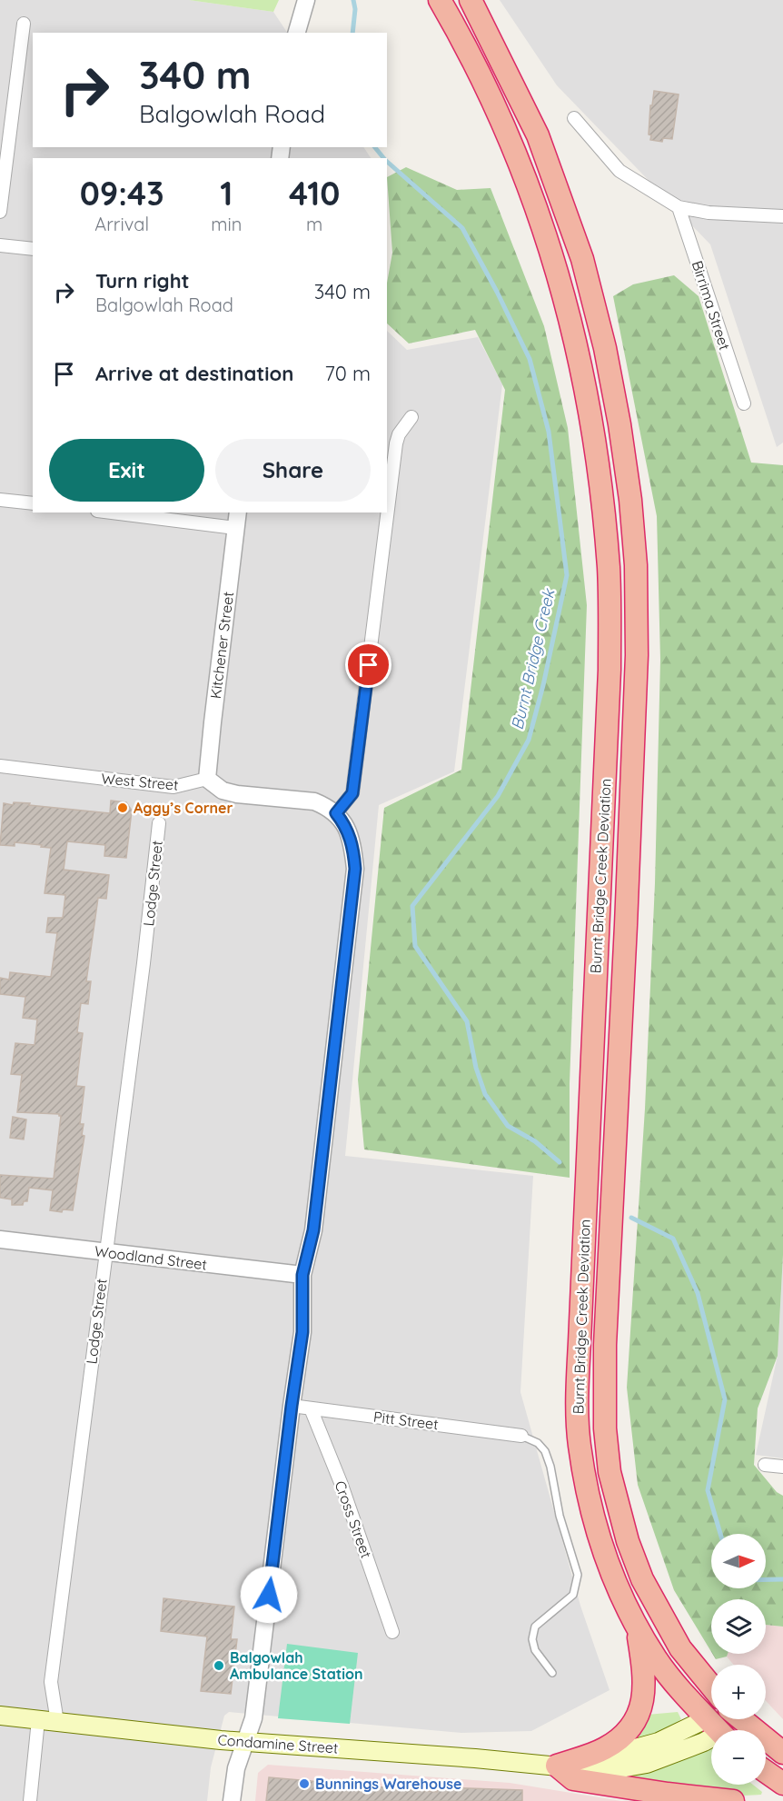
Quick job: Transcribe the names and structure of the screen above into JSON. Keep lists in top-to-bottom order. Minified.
{"streets":{"highway":["Burnt Bridge Creek Deviation"],"main road":["Condamine Street"],"street":["Birrima Street","Kitchener Street","West Street","Lodge Street","Woodland Street","Pitt Street","Cross Street"]},"crossings":[["Kitchener Street","West Street"],["Lodge Street","Woodland Street"],["Lodge Street","Condamine Street"],["Pitt Street","Cross Street"]],"water":["Burnt Bridge Creek"],"places":["Aggy’s Corner","Balgowlah Ambulance Station","Bunnings Warehouse"],"north":"right","page":{"turn":["340 m","Balgowlah Road"],"eta":["09:43","Arrival","1","min","410","m"],"list":[{"name":"Turn right","note":"Balgowlah Road","value":"340 m"},{"name":"Arrive at destination","value":"70 m"}],"buttons":["Exit","Share"],"map_buttons":["+","−"]}}
